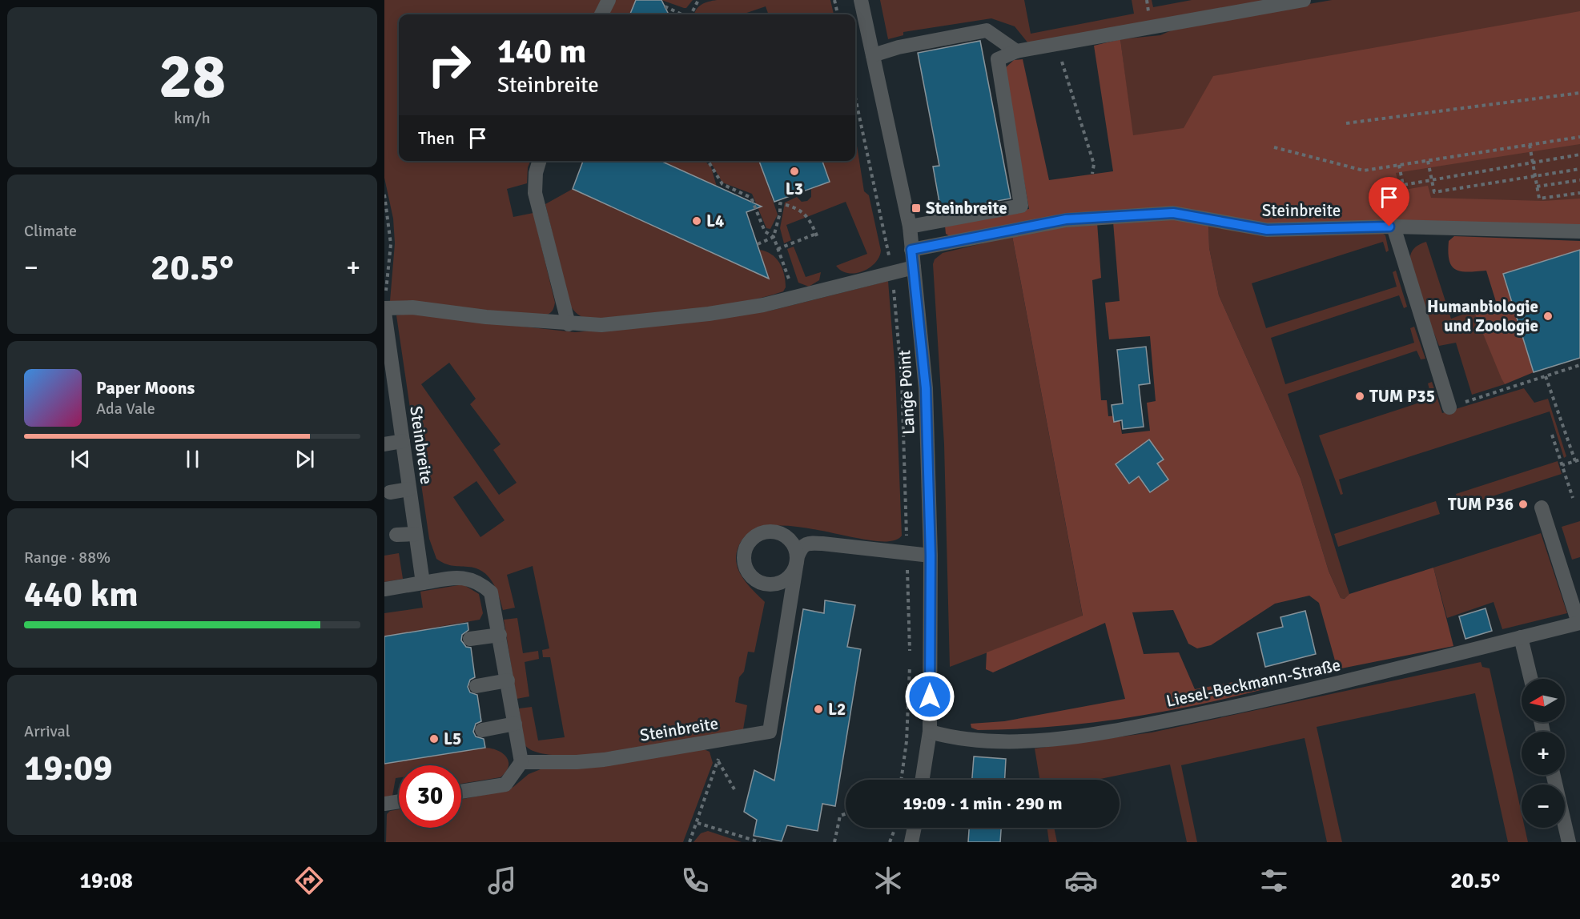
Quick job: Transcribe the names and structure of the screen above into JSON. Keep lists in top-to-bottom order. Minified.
{"streets":{"street":["Steinbreite","Lange Point","Liesel-Beckmann-Straße"]},"crossings":[["Steinbreite","Lange Point"],["Lange Point","Liesel-Beckmann-Straße"]],"places":{"other":["L3","L4","Humanbiologie und Zoologie","TUM P35","TUM P36","L2","L5"],"transit":["Steinbreite"]},"north":"left","page":{"tile":[["28","km/h"],"Climate",["Range · 88%","440 km"],["Arrival","19:09"]],"turn":["140 m","Steinbreite"],"then":"Then","heat":["−","20.5°","+"],"song":["Paper Moons","Ada Vale"],"map_buttons":["+","−"],"limit":"30","trip":"19:09 · 1 min · 290 m","tabs":["19:08","20.5°"]}}
